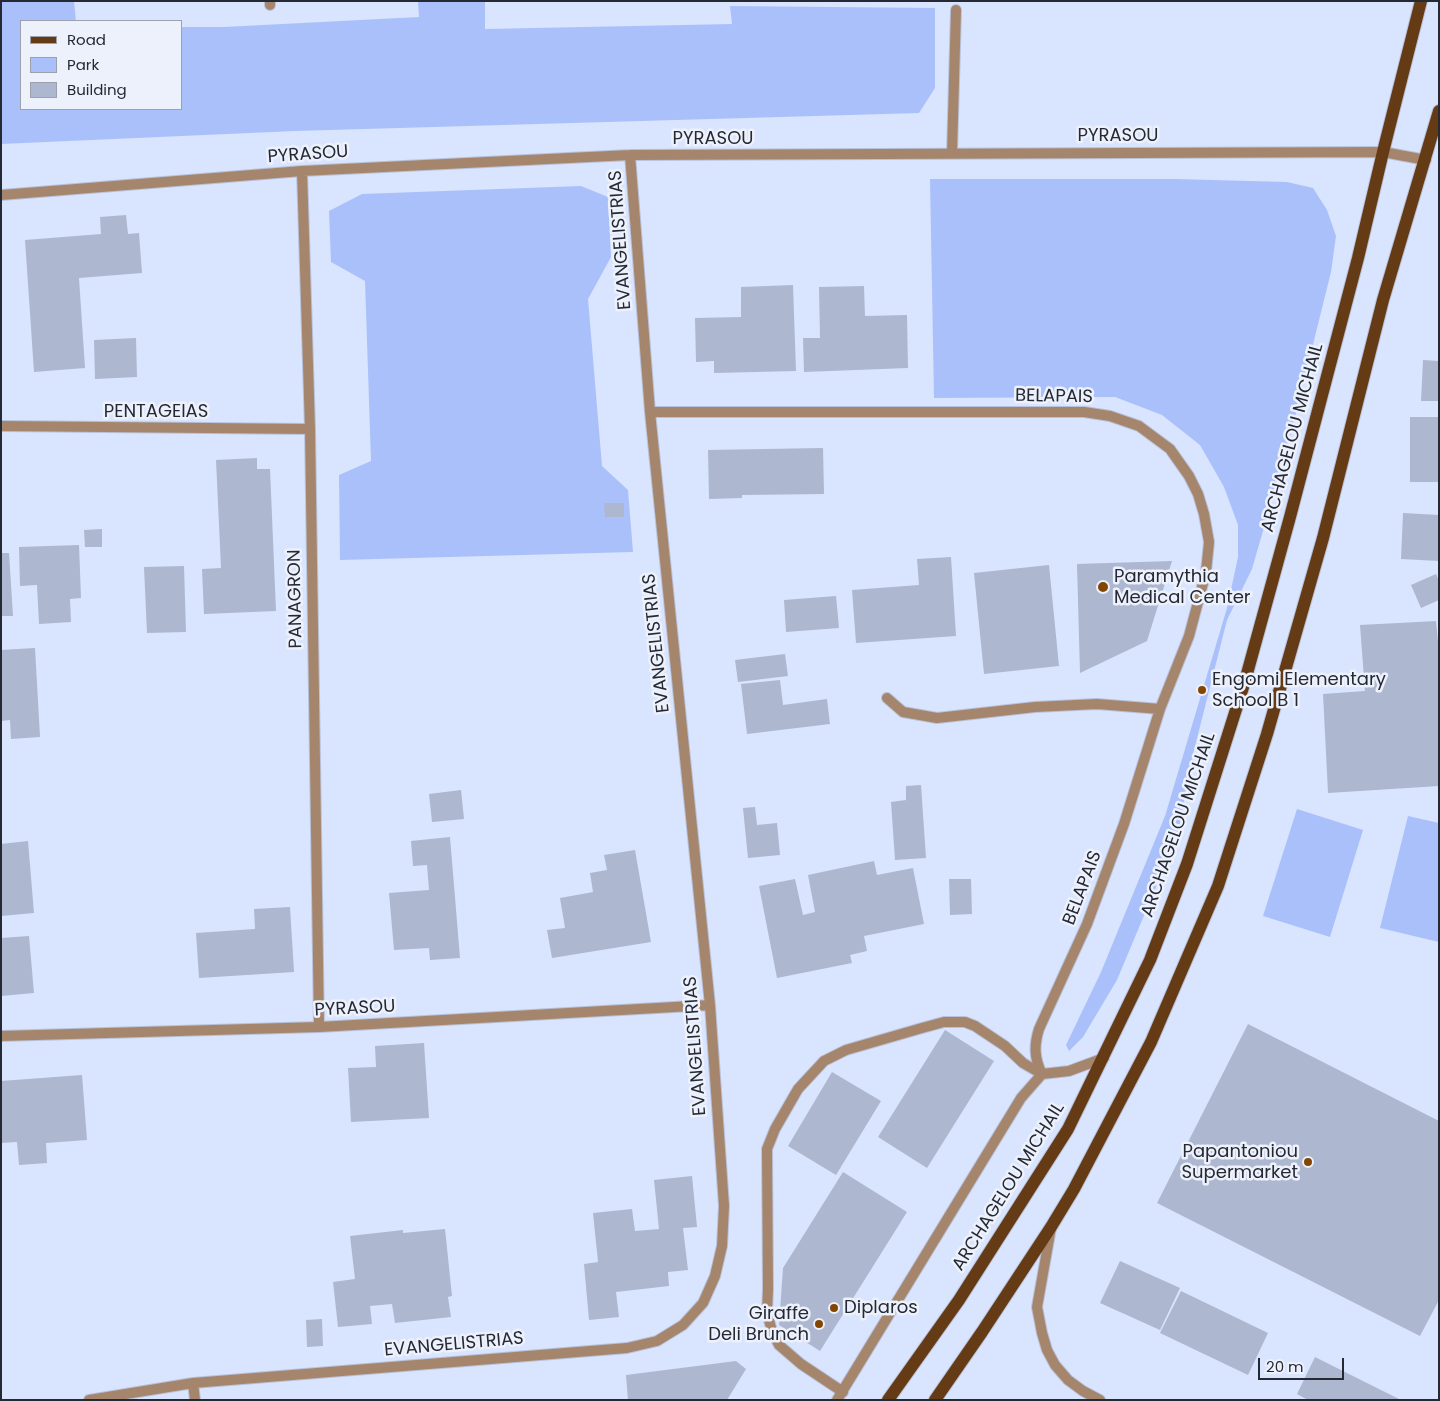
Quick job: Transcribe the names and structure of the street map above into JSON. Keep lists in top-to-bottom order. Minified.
{"streets":{"main road":["ARCHAGELOU MICHAIL"],"street":["PYRASOU","EVANGELISTRIAS","BELAPAIS","PENTAGEIAS","PANAGRON"]},"crossings":[["PYRASOU","EVANGELISTRIAS"],["PYRASOU","ARCHAGELOU MICHAIL"],["PYRASOU","PANAGRON"],["EVANGELISTRIAS","BELAPAIS"],["PENTAGEIAS","PANAGRON"]],"places":["Paramythia Medical Center","Engomi Elementary School B 1","Papantoniou Supermarket","Diplaros","Giraffe Deli Brunch"],"legend":["Road","Park","Building"],"scale_bar":"20 m"}
